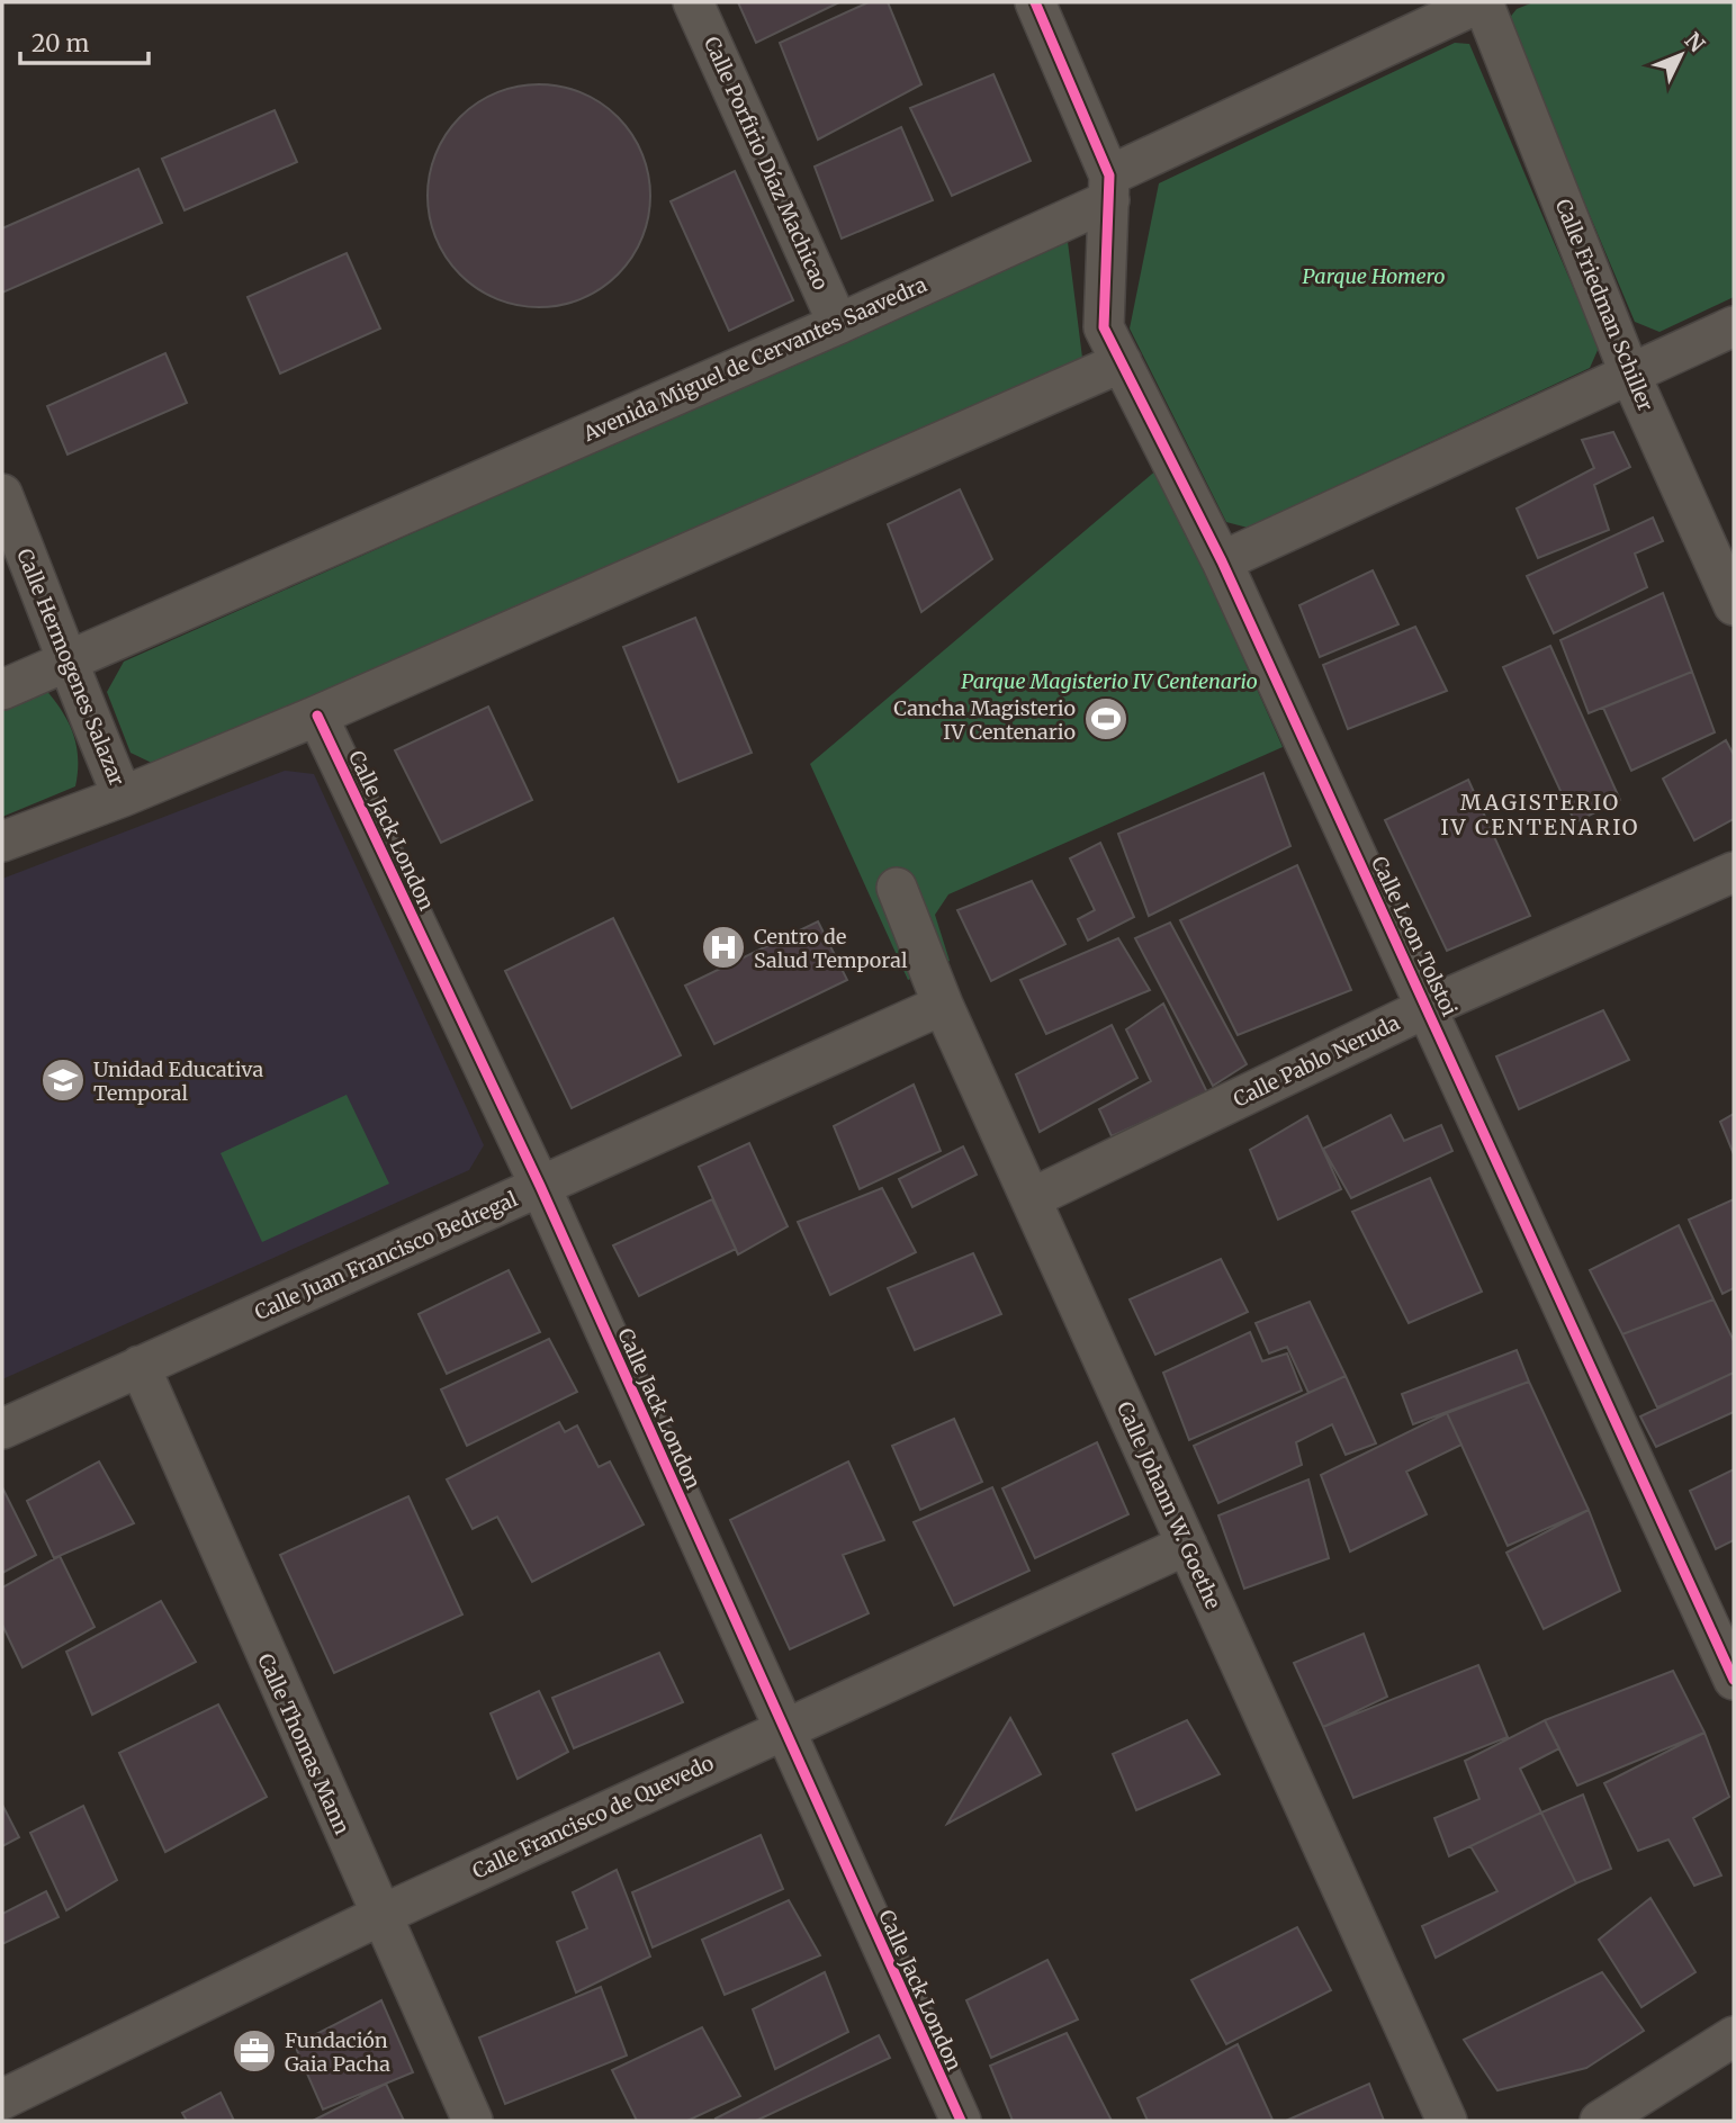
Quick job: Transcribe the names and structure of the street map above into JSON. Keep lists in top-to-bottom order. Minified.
{"streets":{"street":["Calle Porfirio Díaz Machicao","Calle Friedman Schiller","Avenida Miguel de Cervantes Saavedra","Calle Hermogenes Salazar","Calle Jack London","Calle Leon Tolstoi","Calle Pablo Neruda","Calle Juan Francisco Bedregal","Calle Johann W. Goethe","Calle Thomas Mann","Calle Francisco de Quevedo"]},"crossings":[["Calle Porfirio Díaz Machicao","Avenida Miguel de Cervantes Saavedra"],["Calle Friedman Schiller","Avenida Miguel de Cervantes Saavedra"],["Avenida Miguel de Cervantes Saavedra","Calle Hermogenes Salazar"],["Avenida Miguel de Cervantes Saavedra","Calle Leon Tolstoi"],["Calle Jack London","Calle Juan Francisco Bedregal"],["Calle Jack London","Calle Francisco de Quevedo"],["Calle Leon Tolstoi","Calle Pablo Neruda"],["Calle Pablo Neruda","Calle Johann W. Goethe"],["Calle Juan Francisco Bedregal","Calle Johann W. Goethe"],["Calle Juan Francisco Bedregal","Calle Thomas Mann"],["Calle Johann W. Goethe","Calle Francisco de Quevedo"],["Calle Thomas Mann","Calle Francisco de Quevedo"]],"districts":["MAGISTERIO IV CENTENARIO"],"parks":["Parque Homero","Parque Magisterio IV Centenario"],"places":{"sports":["Cancha Magisterio IV Centenario"],"hospital":["Centro de Salud Temporal"],"school or university":["Unidad Educativa Temporal"],"office":["Fundación Gaia Pacha"]},"scale_bar":"20 m","north":"top right"}
